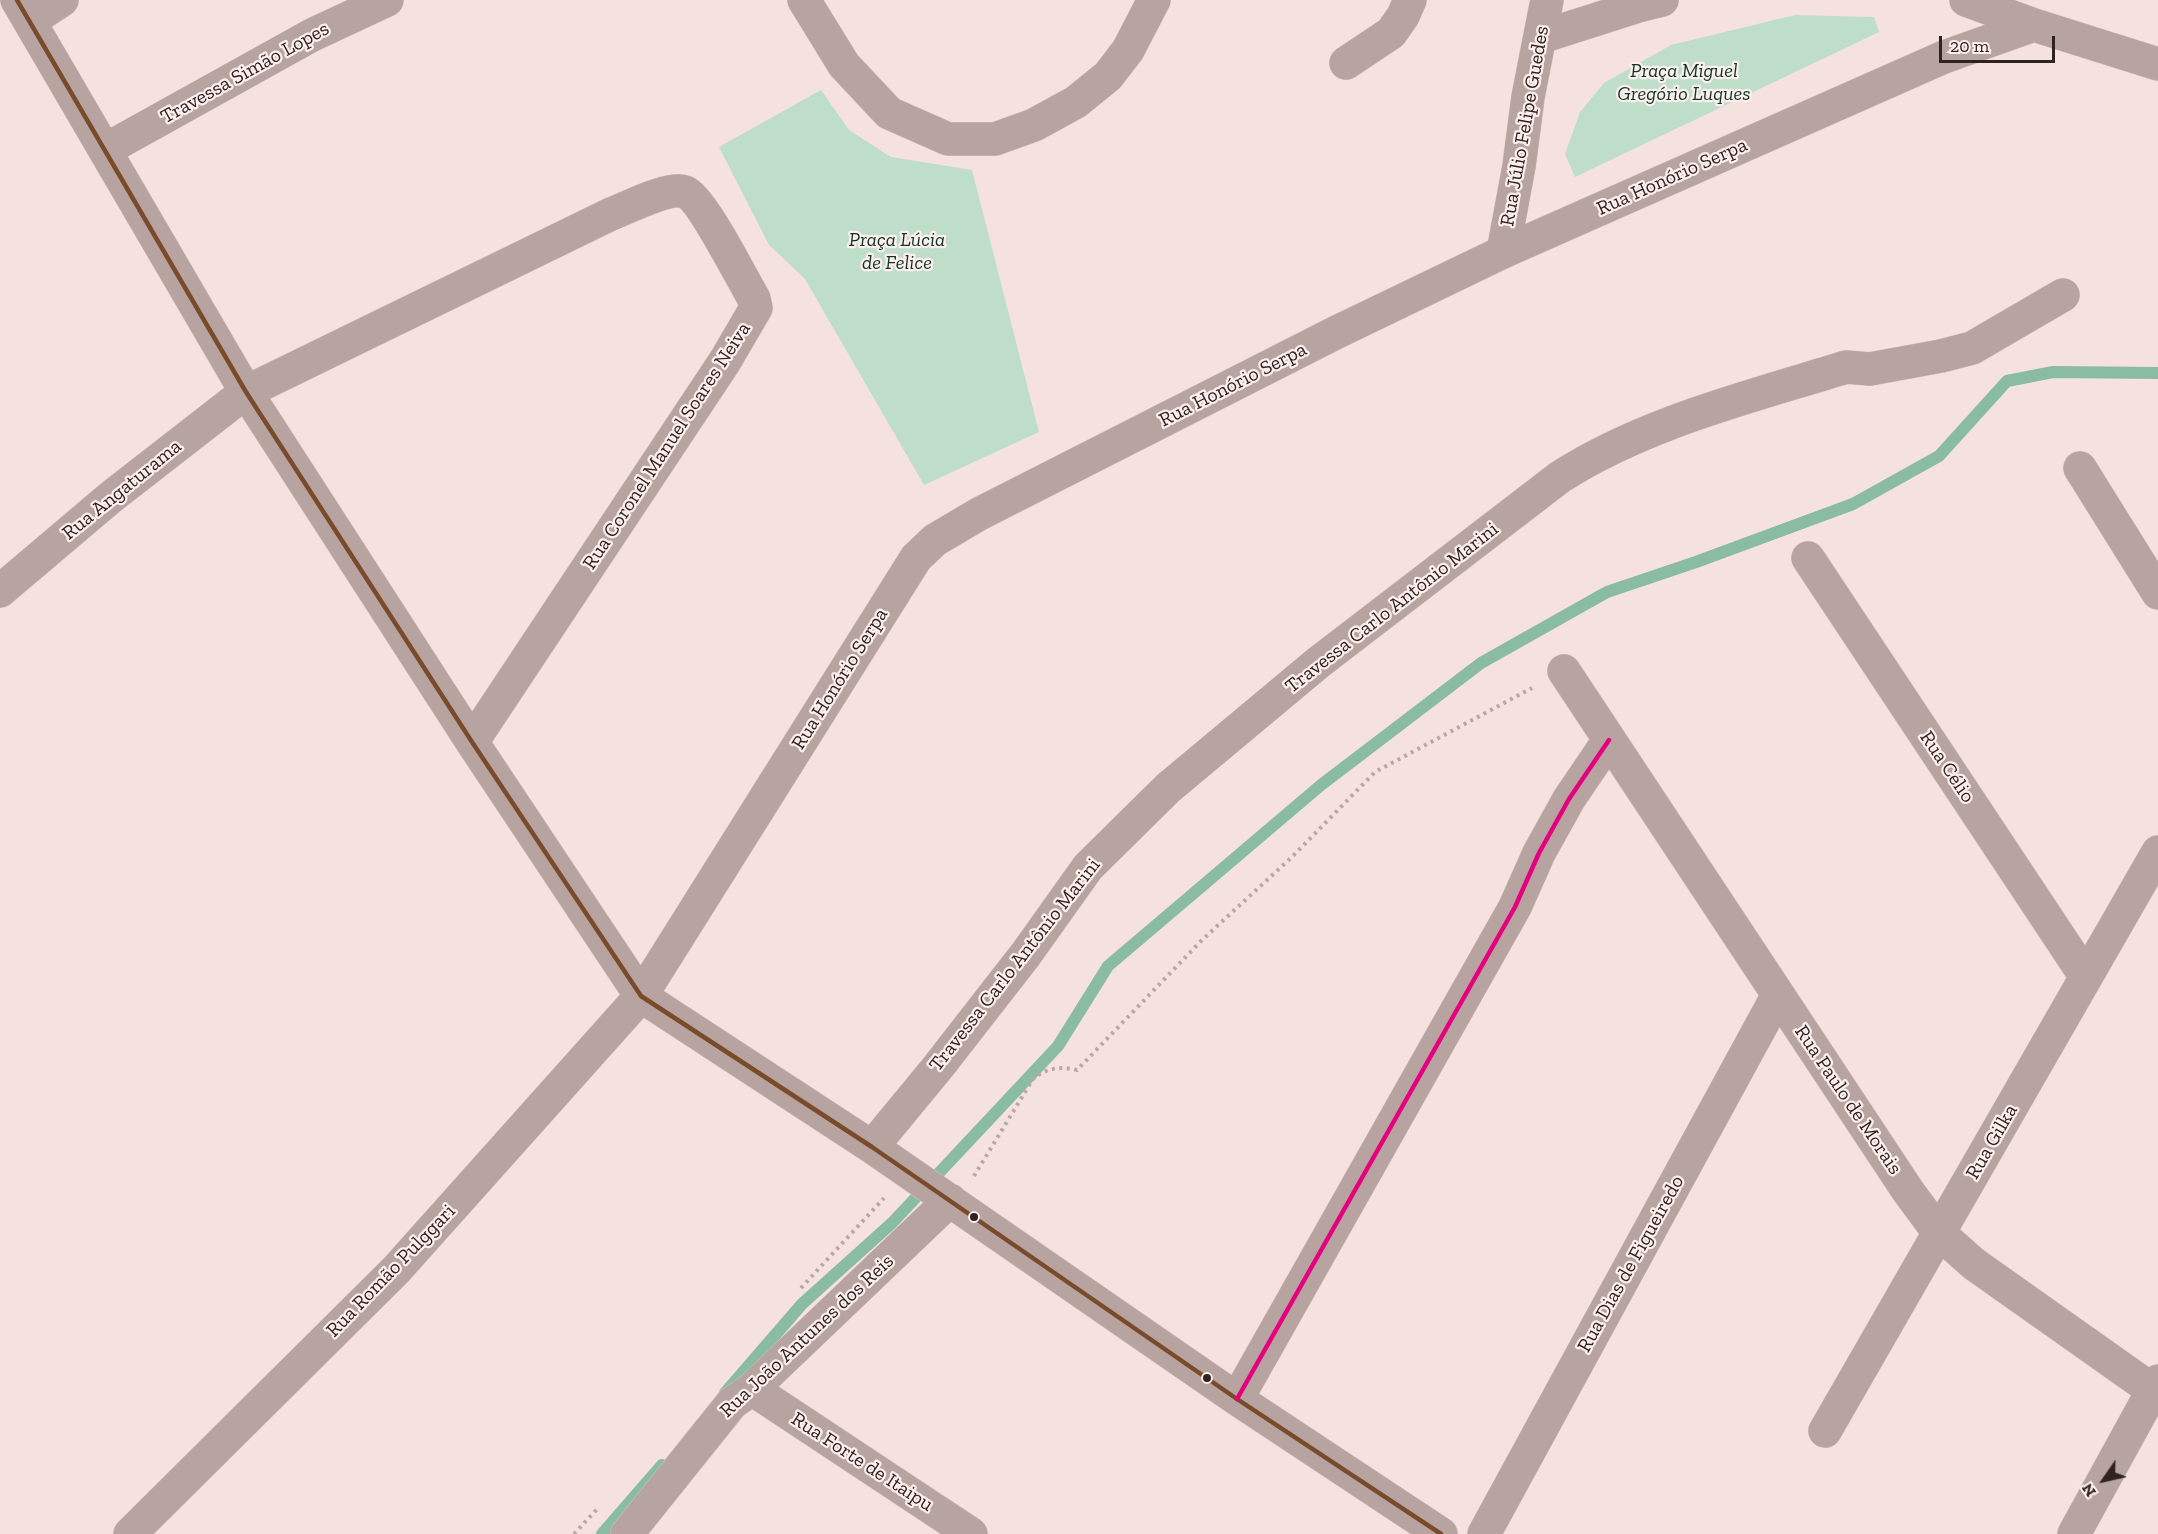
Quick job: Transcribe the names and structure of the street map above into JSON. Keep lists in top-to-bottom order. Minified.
{"streets":{"street":["Travessa Simão Lopes","Rua Júlio Felipe Guedes","Rua Honório Serpa","Rua Coronel Manuel Soares Neiva","Rua Angaturama","Travessa Carlo Antônio Marini","Rua Célio","Rua Paulo de Morais","Rua Gilka","Rua Dias de Figueiredo","Rua Romão Pulggari","Rua João Antunes dos Reis","Rua Forte de Itaipu"]},"crossings":[["Rua Júlio Felipe Guedes","Rua Honório Serpa"],["Rua Honório Serpa","Rua Romão Pulggari"],["Rua Coronel Manuel Soares Neiva","Rua Angaturama"],["Rua Célio","Rua Gilka"],["Rua Paulo de Morais","Rua Gilka"],["Rua Paulo de Morais","Rua Dias de Figueiredo"],["Rua João Antunes dos Reis","Rua Forte de Itaipu"]],"parks":["Praça Miguel Gregório Luques","Praça Lúcia de Felice"],"scale_bar":"20 m","north":"bottom left"}
